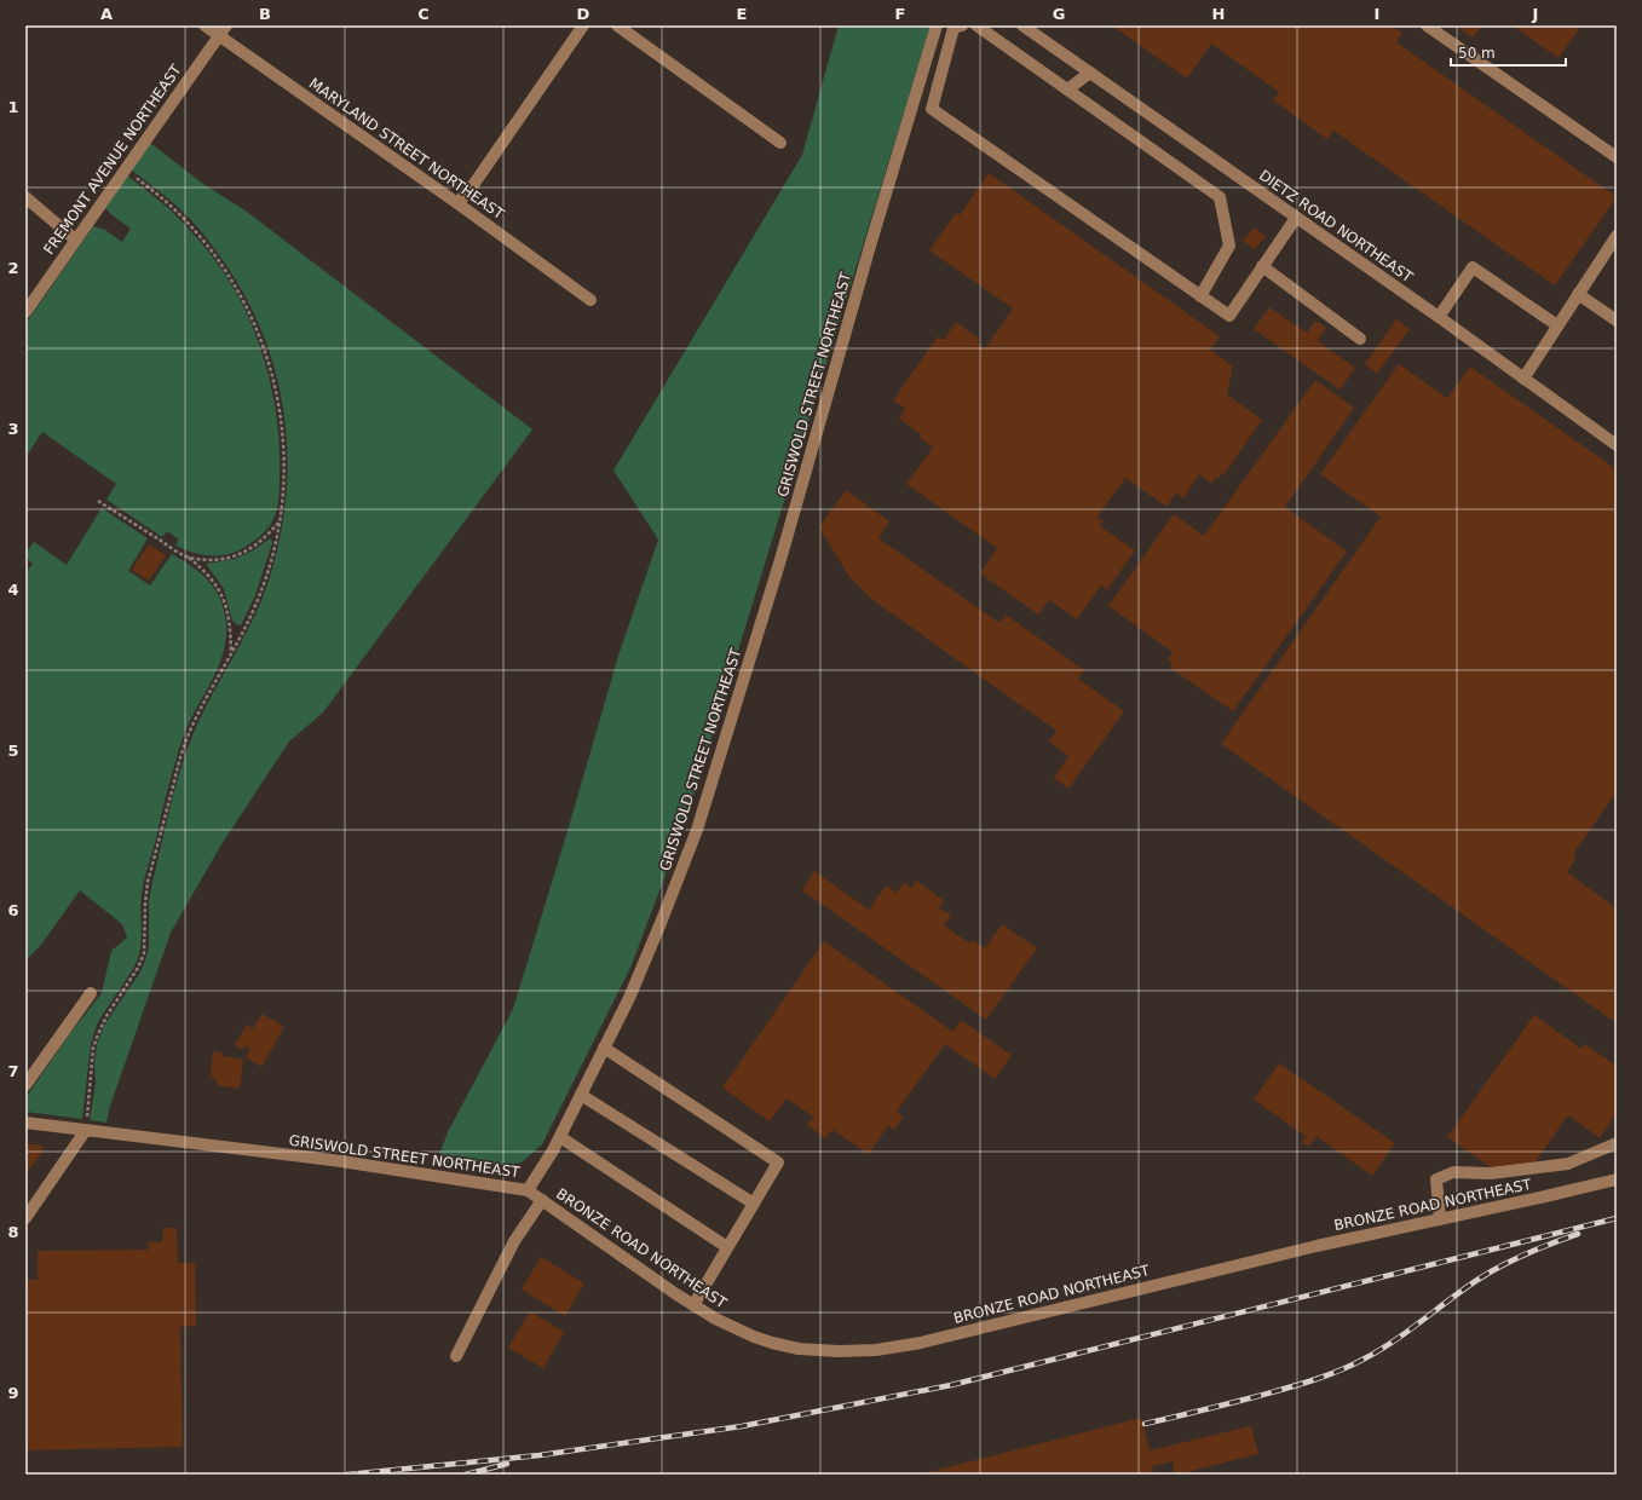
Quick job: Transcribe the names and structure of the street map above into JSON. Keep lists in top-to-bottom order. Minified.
{"streets":{"street":["MARYLAND STREET NORTHEAST","FREMONT AVENUE NORTHEAST","DIETZ ROAD NORTHEAST","GRISWOLD STREET NORTHEAST","BRONZE ROAD NORTHEAST"]},"crossings":[["MARYLAND STREET NORTHEAST","FREMONT AVENUE NORTHEAST"],["GRISWOLD STREET NORTHEAST","BRONZE ROAD NORTHEAST"]],"scale_bar":"50 m","grid":{"columns":["A","B","C","D","E","F","G","H","I","J"],"rows":["1","2","3","4","5","6","7","8","9"]}}
